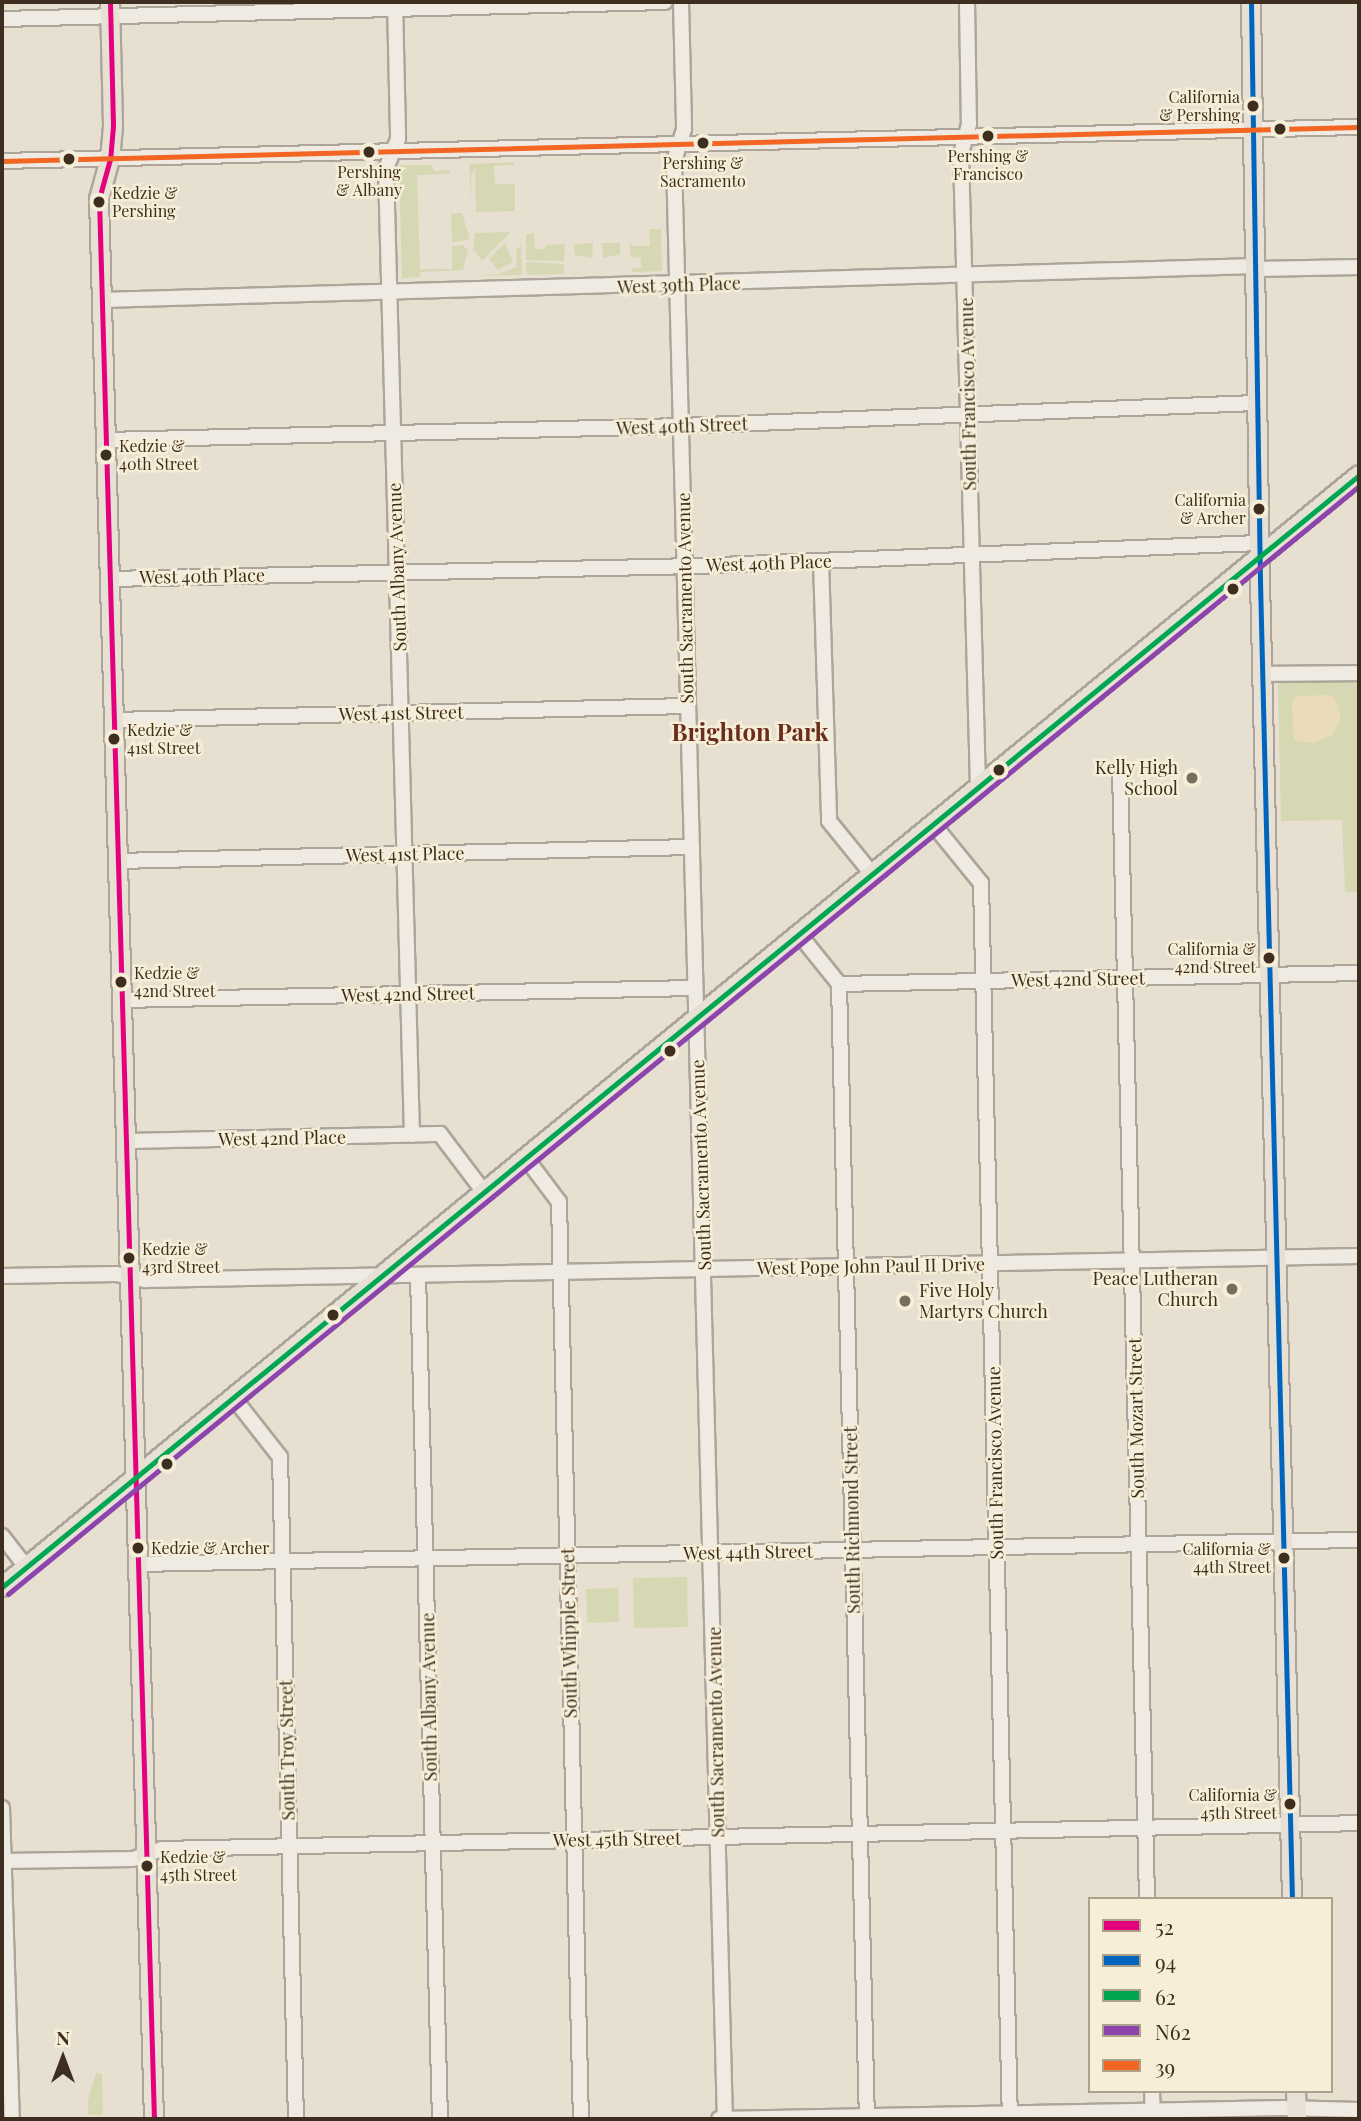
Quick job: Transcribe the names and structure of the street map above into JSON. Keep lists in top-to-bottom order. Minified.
{"streets":{"street":["West 39th Place","South Francisco Avenue","West 40th Street","West 40th Place","South Albany Avenue","South Sacramento Avenue","West 41st Street","West 41st Place","West 42nd Street","West 42nd Place","West Pope John Paul II Drive","South Mozart Street","South Richmond Street","West 44th Street","South Whipple Street","South Troy Street","West 45th Street"]},"crossings":[["West 39th Place","South Francisco Avenue"],["West 39th Place","South Albany Avenue"],["West 39th Place","South Sacramento Avenue"],["South Francisco Avenue","West 40th Street"],["South Francisco Avenue","West 40th Place"],["South Francisco Avenue","West 42nd Street"],["South Francisco Avenue","West Pope John Paul II Drive"],["South Francisco Avenue","West 44th Street"],["South Francisco Avenue","West 45th Street"],["West 40th Street","South Albany Avenue"],["West 40th Street","South Sacramento Avenue"],["West 40th Place","South Albany Avenue"],["West 40th Place","South Sacramento Avenue"],["South Albany Avenue","West 41st Street"],["South Albany Avenue","West 41st Place"],["South Albany Avenue","West 42nd Street"],["South Albany Avenue","West 42nd Place"],["South Albany Avenue","West Pope John Paul II Drive"],["South Albany Avenue","West 44th Street"],["South Albany Avenue","West 45th Street"],["South Sacramento Avenue","West 41st Street"],["South Sacramento Avenue","West 41st Place"],["South Sacramento Avenue","West 42nd Street"],["South Sacramento Avenue","West Pope John Paul II Drive"],["South Sacramento Avenue","West 44th Street"],["South Sacramento Avenue","West 45th Street"],["West 42nd Street","South Mozart Street"],["West 42nd Street","South Richmond Street"],["West Pope John Paul II Drive","South Mozart Street"],["West Pope John Paul II Drive","South Richmond Street"],["West Pope John Paul II Drive","South Whipple Street"],["South Mozart Street","West 44th Street"],["South Mozart Street","West 45th Street"],["South Richmond Street","West 44th Street"],["South Richmond Street","West 45th Street"],["West 44th Street","South Whipple Street"],["West 44th Street","South Troy Street"],["South Whipple Street","West 45th Street"],["South Troy Street","West 45th Street"]],"districts":["Brighton Park"],"places":["California & Pershing","Pershing & Francisco","Pershing & Sacramento","Pershing & Albany","Kedzie & Pershing","Kedzie & 40th Street","California & Archer","Kedzie & 41st Street","Kelly High School","California & 42nd Street","Kedzie & 42nd Street","Kedzie & 43rd Street","Peace Lutheran Church","Five Holy Martyrs Church","Kedzie & Archer","California & 44th Street","California & 45th Street","Kedzie & 45th Street"],"lines":["transit line 52","transit line 94","transit line 39","transit line 62","transit line N62"],"legend":["52","94","62","N62","39"],"north":"top"}
